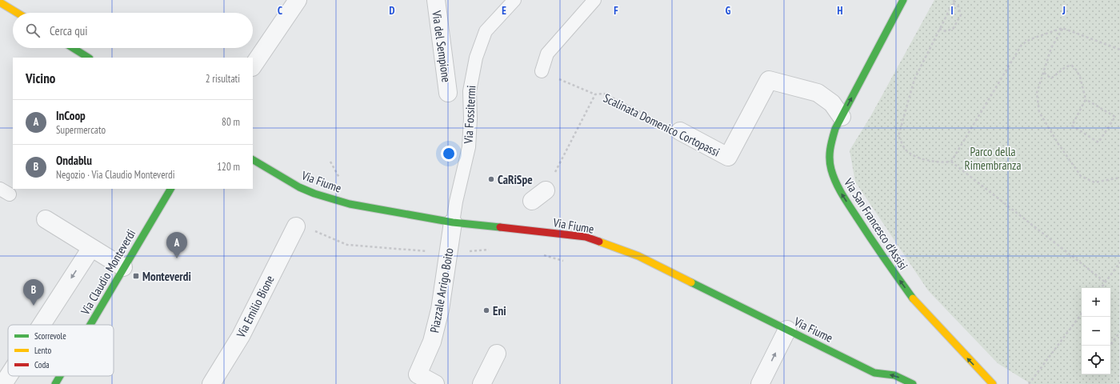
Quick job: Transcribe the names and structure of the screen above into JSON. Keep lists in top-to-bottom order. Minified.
{"streets":{"main road":["Via Fiume","Via San Francesco d'Assisi","Via Claudio Monteverdi"],"street":["Via del Sempione","Scalinata Domenico Cortopassi","Piazzale Arrigo Boito","Via Emilio Bione"],"lane":["Via Fossitermi"]},"crossings":[["Via Fossitermi","Via Fiume"],["Via Fossitermi","Piazzale Arrigo Boito"],["Scalinata Domenico Cortopassi","Via San Francesco d'Assisi"],["Via Fiume","Piazzale Arrigo Boito"]],"one_way":["Via San Francesco d'Assisi"],"parks":["Parco della Rimembranza"],"places":{"other":["CaRiSpe","Eni"],"transit":["Monteverdi"]},"legend":["Scorrevole","Lento","Coda"],"page":{"search":"Cerca qui","heading":["Vicino","2 risultati"],"list":[{"mark":"A","name":"InCoop","note":"Supermercato","value":"80 m"},{"mark":"B","name":"Ondablu","note":"Negozio · Via Claudio Monteverdi","value":"120 m"}],"pins":["A","B"],"map_buttons":["+","−"]},"grid":{"columns":["C","D","E","F","G","H","I","J"]}}
